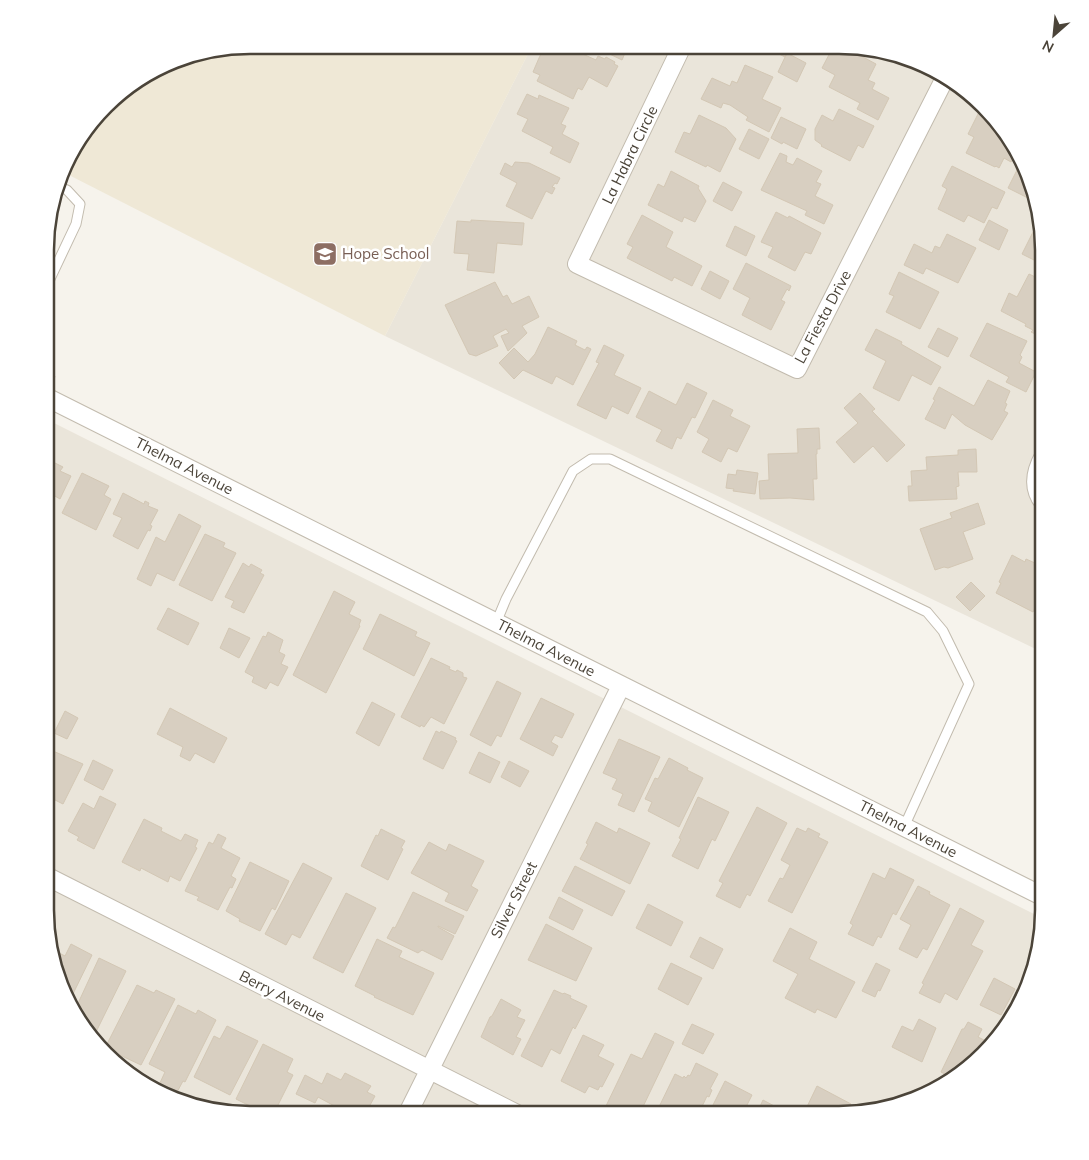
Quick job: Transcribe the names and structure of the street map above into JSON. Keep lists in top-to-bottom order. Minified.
{"streets":{"street":["La Habra Circle","La Fiesta Drive","Thelma Avenue","Silver Street","Berry Avenue"]},"crossings":[["La Habra Circle","La Fiesta Drive"],["Thelma Avenue","Silver Street"],["Silver Street","Berry Avenue"]],"places":{"school or university":["Hope School"]},"north":"bottom left"}
